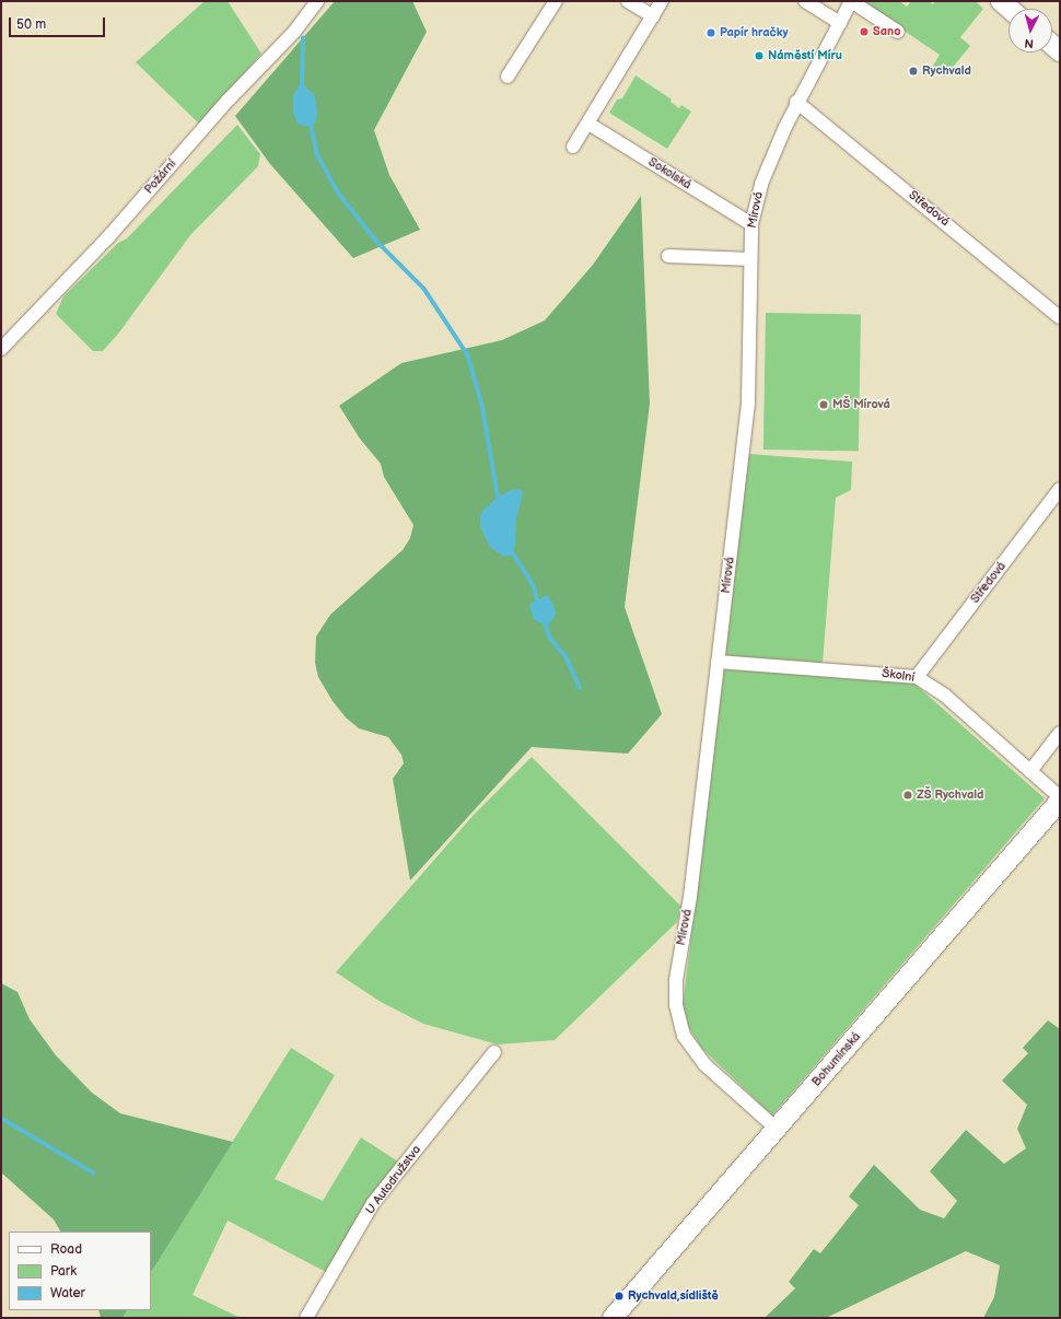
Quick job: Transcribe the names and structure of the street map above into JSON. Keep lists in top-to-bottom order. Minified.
{"streets":{"main road":["Bohumínská"],"street":["Sokolská","Požární","Středová","Mírová","Školní","U Autodružstva"]},"crossings":[["Sokolská","Mírová"],["Středová","Mírová"],["Středová","Školní"],["Mírová","Školní"],["Mírová","Bohumínská"],["Školní","Bohumínská"]],"places":["Sano","Papír hračky","Náměstí Míru","Rychvald","MŠ Mírová","ZŠ Rychvald","Rychvald,sídliště"],"legend":["Road","Park","Water"],"scale_bar":"50 m","north":"bottom"}
